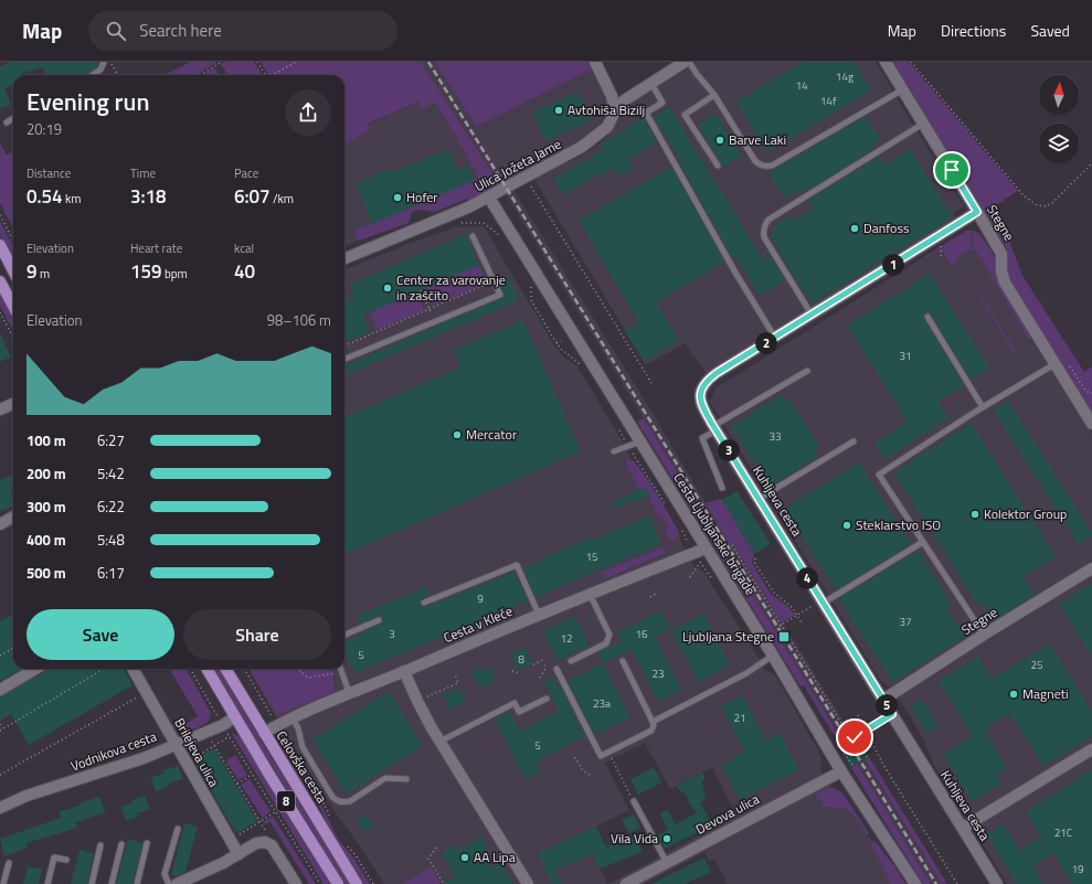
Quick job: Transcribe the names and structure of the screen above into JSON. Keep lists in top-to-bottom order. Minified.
{"streets":{"main road":["Celovška cesta","8"],"street":["Ulica Jožeta Jame","Stegne","Kuhljeva cesta","Cesta Ljubljanske brigade","Cesta v Kleče","Vodnikova cesta","Brilejeva ulica","Devova ulica"]},"crossings":[["Ulica Jožeta Jame","Cesta Ljubljanske brigade"],["Stegne","Kuhljeva cesta"],["Cesta Ljubljanske brigade","Cesta v Kleče"],["Cesta Ljubljanske brigade","Devova ulica"],["Cesta v Kleče","Celovška cesta"],["Vodnikova cesta","Brilejeva ulica"],["Vodnikova cesta","8"]],"places":{"other":["Avtohiša Bizilj","Barve Laki","Hofer","Danfoss","Center za varovanje in zaščito","Mercator","Kolektor Group","Steklarstvo ISO","Magneti","Vila Vida","AA Lipa"],"transit":["Ljubljana Stegne"]},"house_numbers":["14g","14","14f","31","33","15","9","37","3","16","12","5","8","25","23","23a","21","5","21C","19"],"north":"top","page":{"header":"Map","search":"Search here","nav":["Map","Directions","Saved"],"heading":["Evening run","20:19"],"stats":[["Distance","0.54 km"],["Time","3:18"],["Pace","6:07 /km"],["Elevation","9 m"],["Heart rate","159 bpm"],["kcal","40"]],"pins":["1","2","3","4","5"],"chart":["Elevation","98–106 m"],"list":[{"name":"100 m","note":"6:27"},{"name":"200 m","note":"5:42"},{"name":"300 m","note":"6:22"},{"name":"400 m","note":"5:48"},{"name":"500 m","note":"6:17"}],"buttons":["Save","Share"]}}
